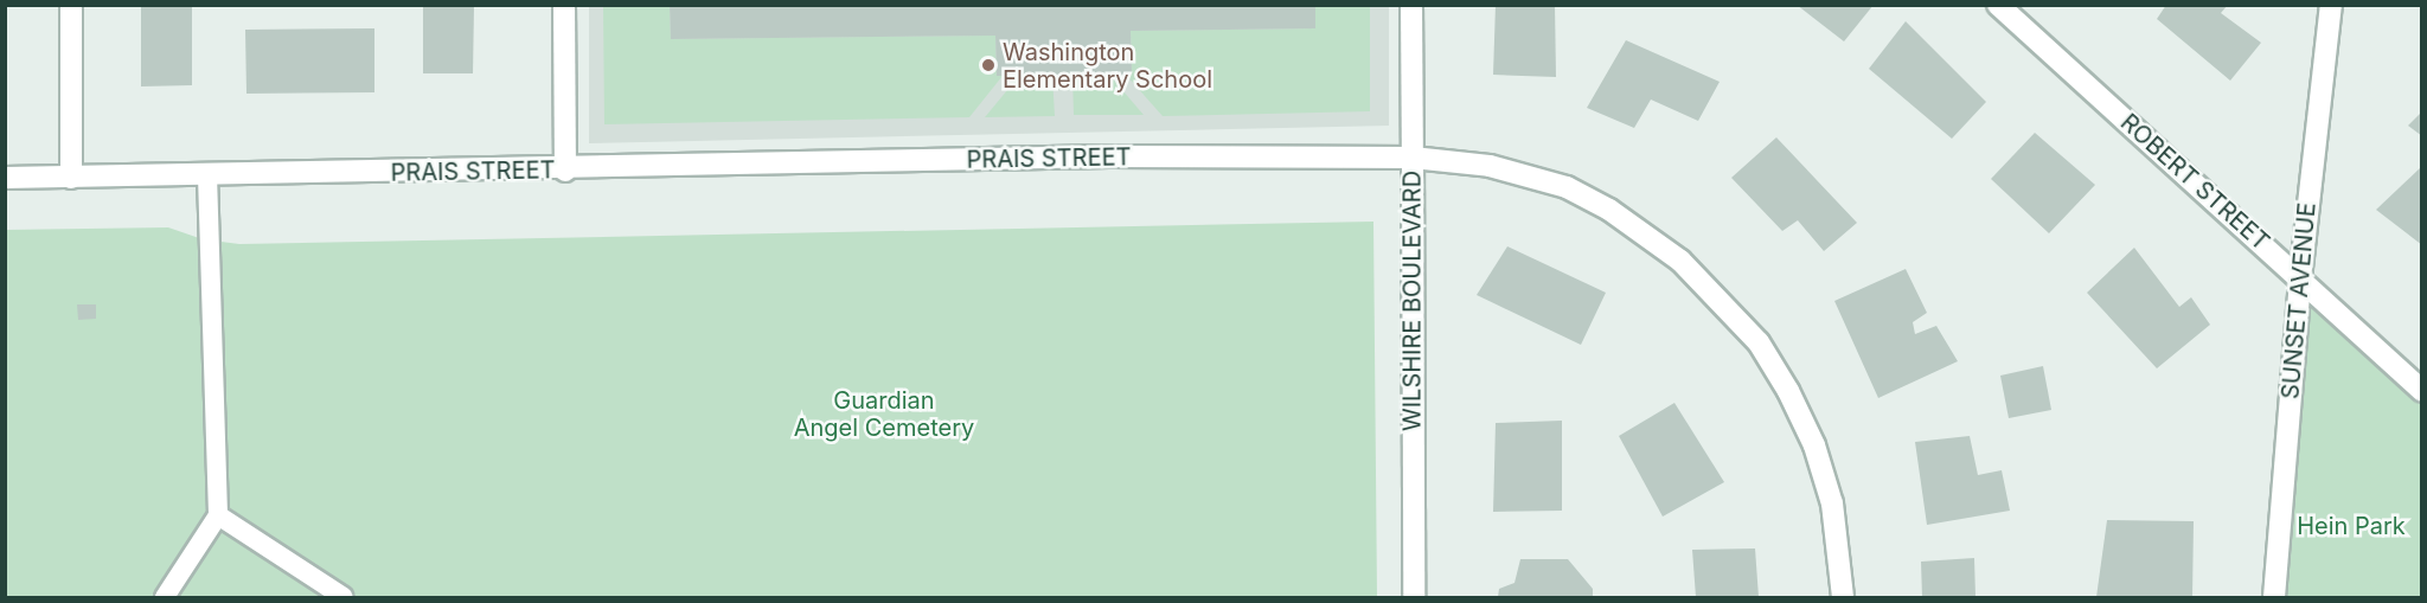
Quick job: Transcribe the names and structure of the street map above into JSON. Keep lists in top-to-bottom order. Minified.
{"streets":{"street":["PRAIS STREET","ROBERT STREET","WILSHIRE BOULEVARD","SUNSET AVENUE"]},"crossings":[["PRAIS STREET","WILSHIRE BOULEVARD"],["ROBERT STREET","SUNSET AVENUE"]],"parks":["Guardian Angel Cemetery","Hein Park"],"places":["Washington Elementary School"]}
